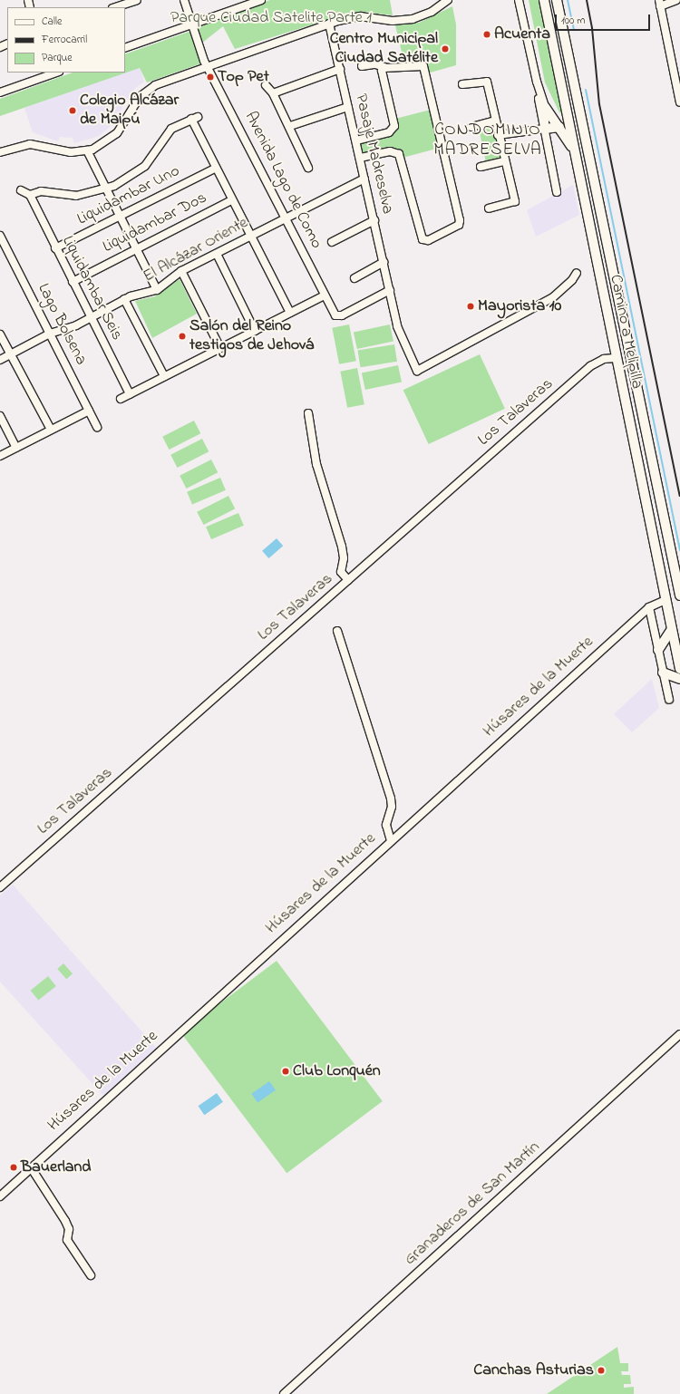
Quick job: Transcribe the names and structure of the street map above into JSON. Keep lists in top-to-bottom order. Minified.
{"streets":{"main road":["Camino a Melipilla"],"street":["Pasaje Madreselva","Avenida Lago de Como","Liquidambar Uno","Liquidambar Dos","El Alcázar Oriente","Liquidambar Seis","Lago Bolsena","Los Talaveras","Húsares de la Muerte","Granaderos de San Martín"]},"crossings":[["Pasaje Madreselva","Avenida Lago de Como"],["Pasaje Madreselva","El Alcázar Oriente"],["Avenida Lago de Como","El Alcázar Oriente"],["Liquidambar Uno","Liquidambar Seis"],["Liquidambar Dos","Liquidambar Seis"],["El Alcázar Oriente","Liquidambar Seis"],["El Alcázar Oriente","Lago Bolsena"],["Camino a Melipilla","Los Talaveras"],["Camino a Melipilla","Húsares de la Muerte"]],"districts":["CONDOMINIO MADRESELVA"],"parks":["Parque Ciudad Satelite Parte 1"],"places":["Acuenta","Centro Municipal Ciudad Satélite","Top Pet","Colegio Alcázar de Maipú","Mayorista 10","Salón del Reino testigos de Jehová","Club Lonquén","Bauerland","Canchas Asturias"],"legend":["Calle","Ferrocarril","Parque"],"scale_bar":"100 m"}
